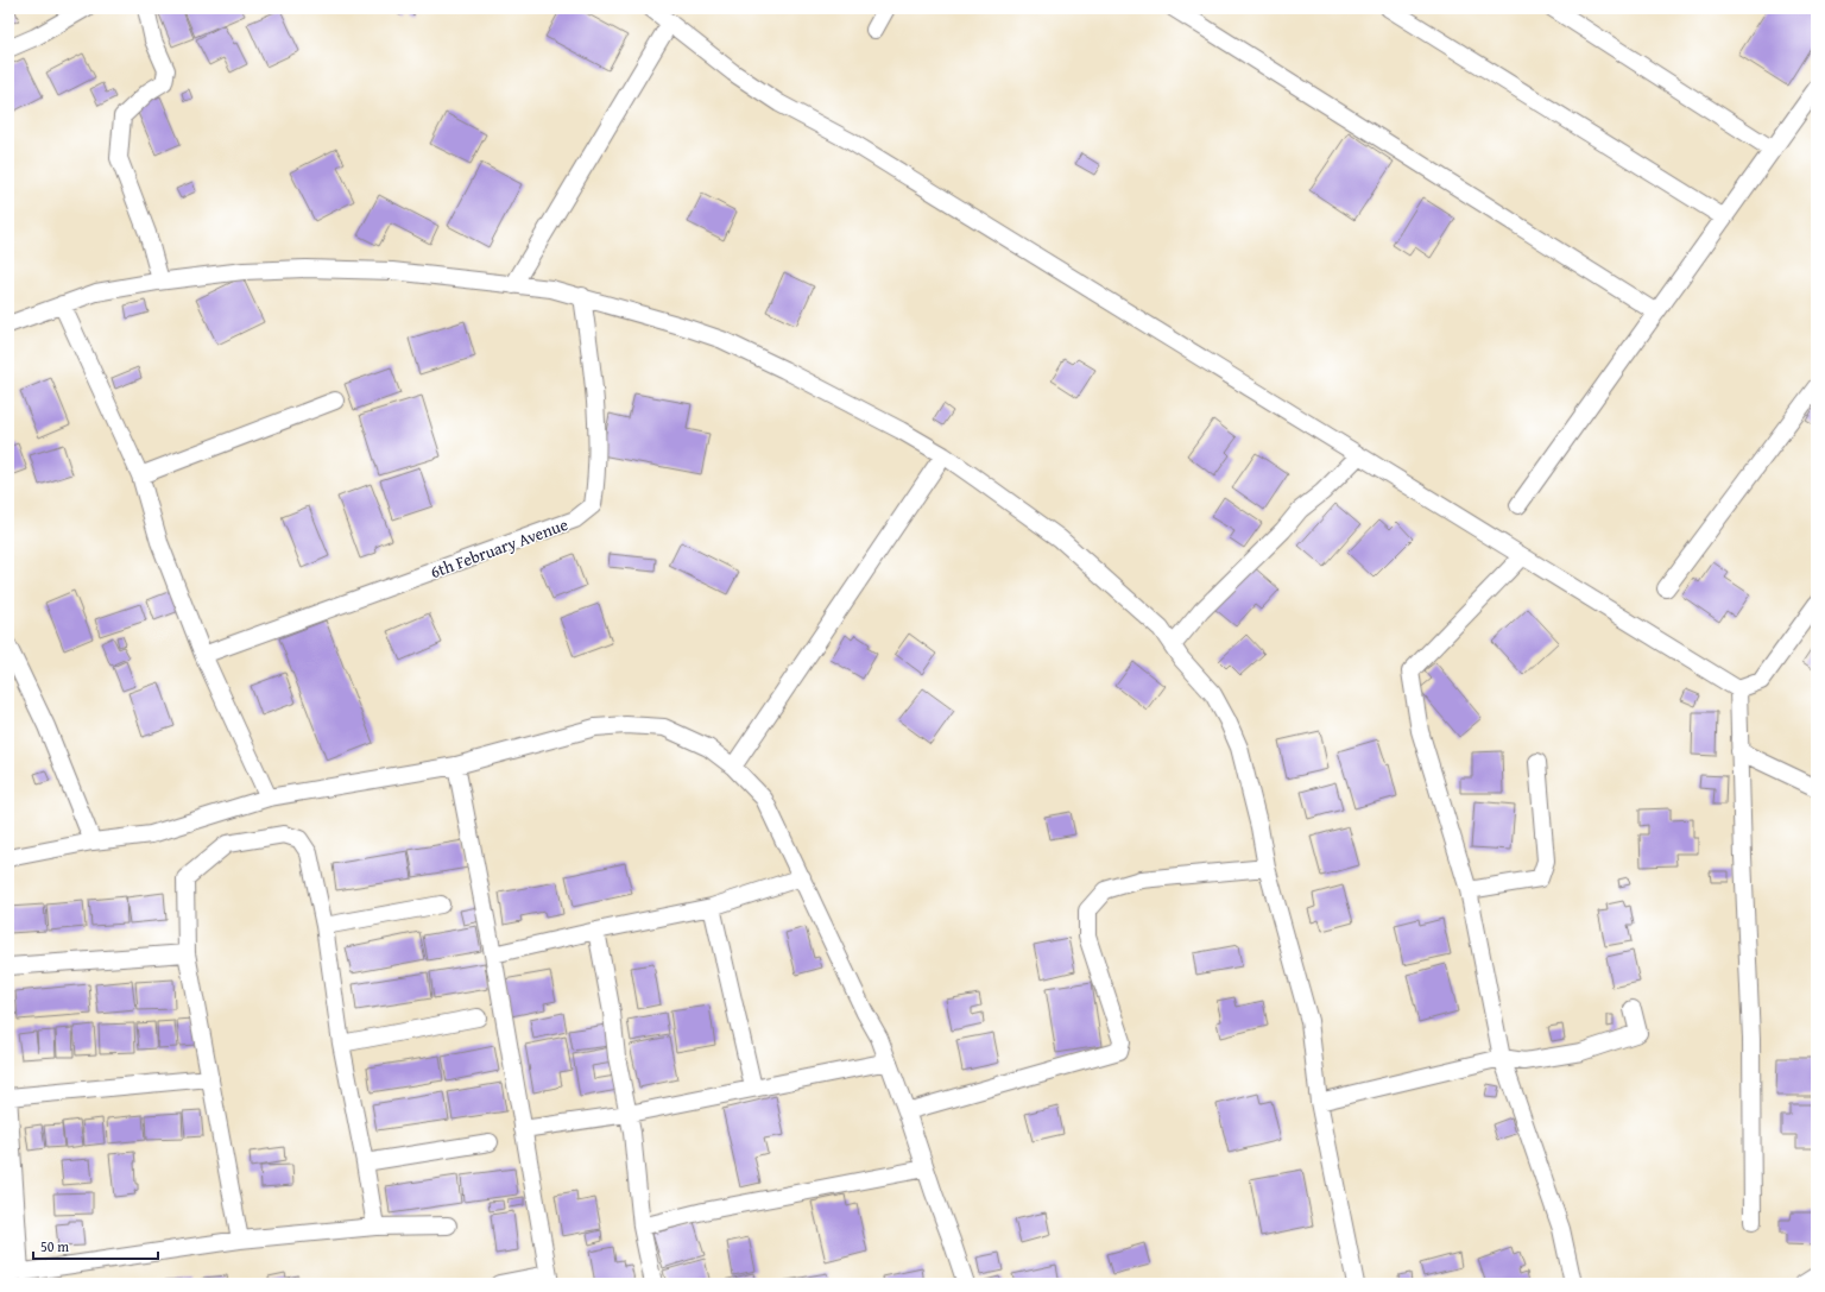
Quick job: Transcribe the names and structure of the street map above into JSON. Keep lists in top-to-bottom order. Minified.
{"streets":{"street":["6th February Avenue"]},"scale_bar":"50 m"}
